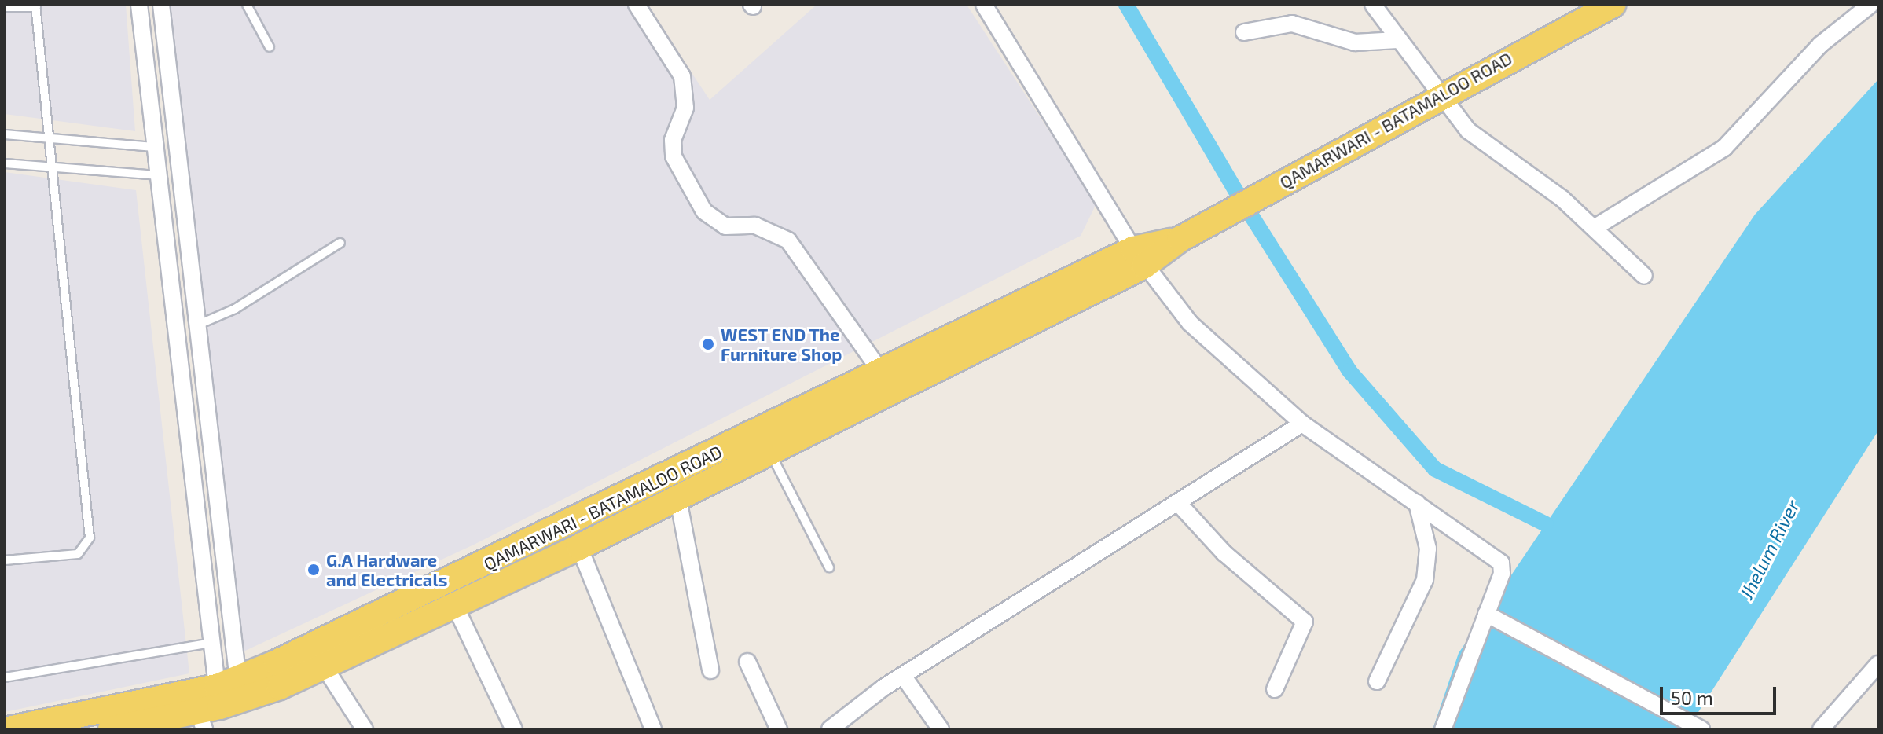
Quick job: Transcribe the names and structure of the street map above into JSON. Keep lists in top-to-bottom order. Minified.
{"streets":{"main road":["QAMARWARI - BATAMALOO ROAD"]},"water":["Jhelum River"],"places":["WEST END The Furniture Shop","G.A Hardware and Electricals"],"scale_bar":"50 m"}
